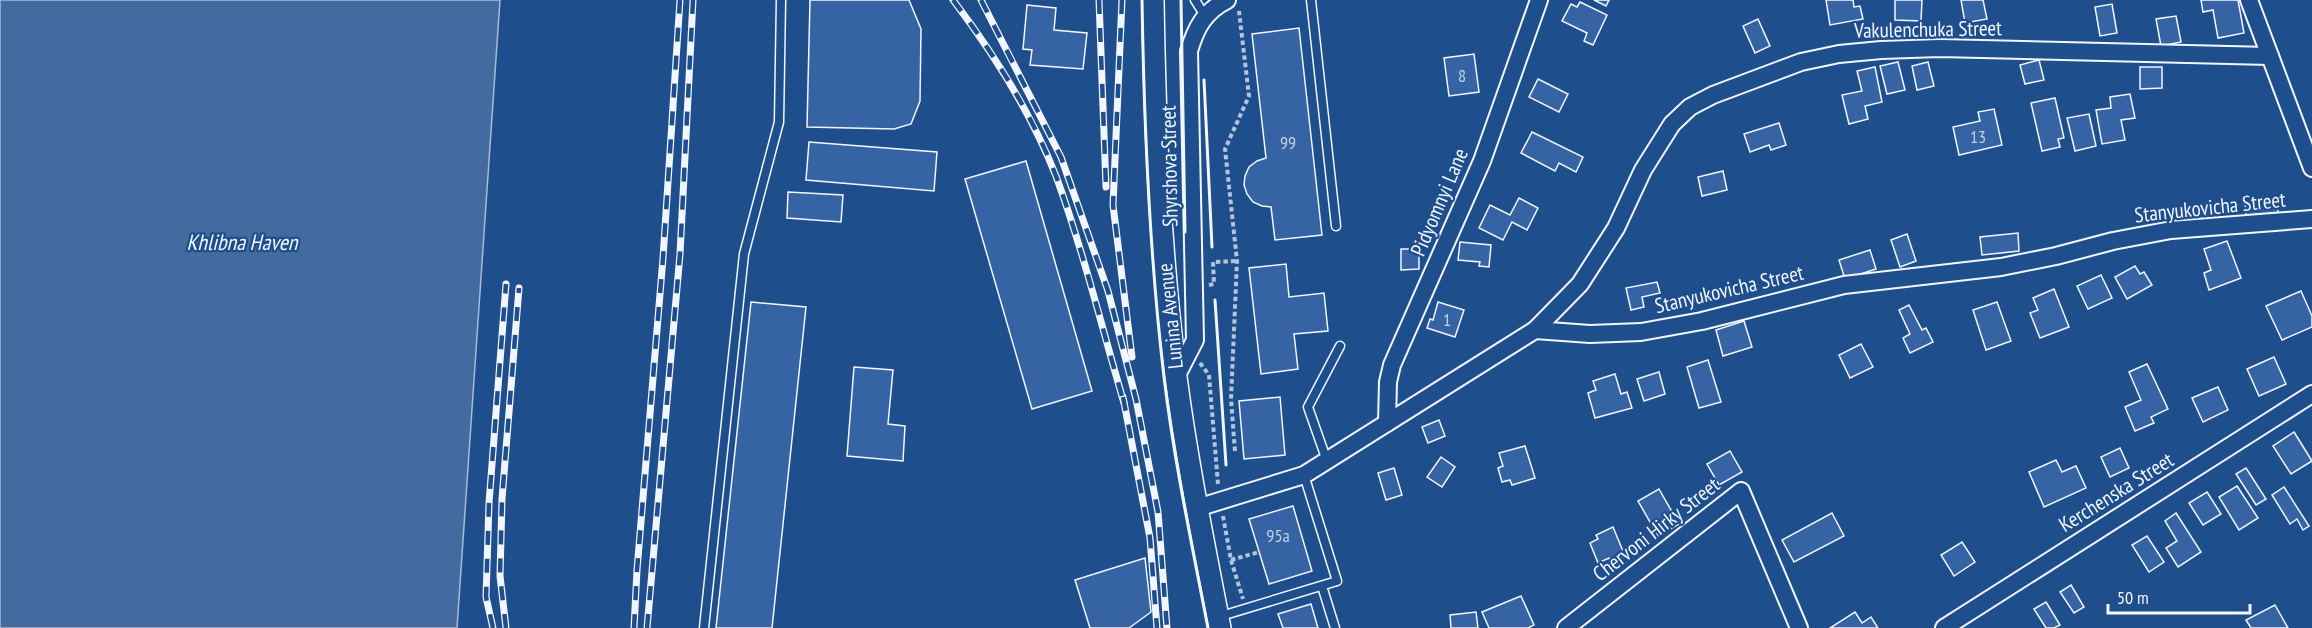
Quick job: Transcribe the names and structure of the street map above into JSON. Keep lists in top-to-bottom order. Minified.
{"streets":{"street":["Vakulenchuka Street","Shyrshova Street","Pidyomnyi Lane","Stanyukovicha Street","Lunina Avenue","Kerchenska Street","Chervoni Hirky Street"]},"crossings":[["Vakulenchuka Street","Stanyukovicha Street"],["Shyrshova Street","Lunina Avenue"]],"water":["Khlibna Haven"],"house_numbers":["8","13","99","1","95а"],"scale_bar":"50 m"}
